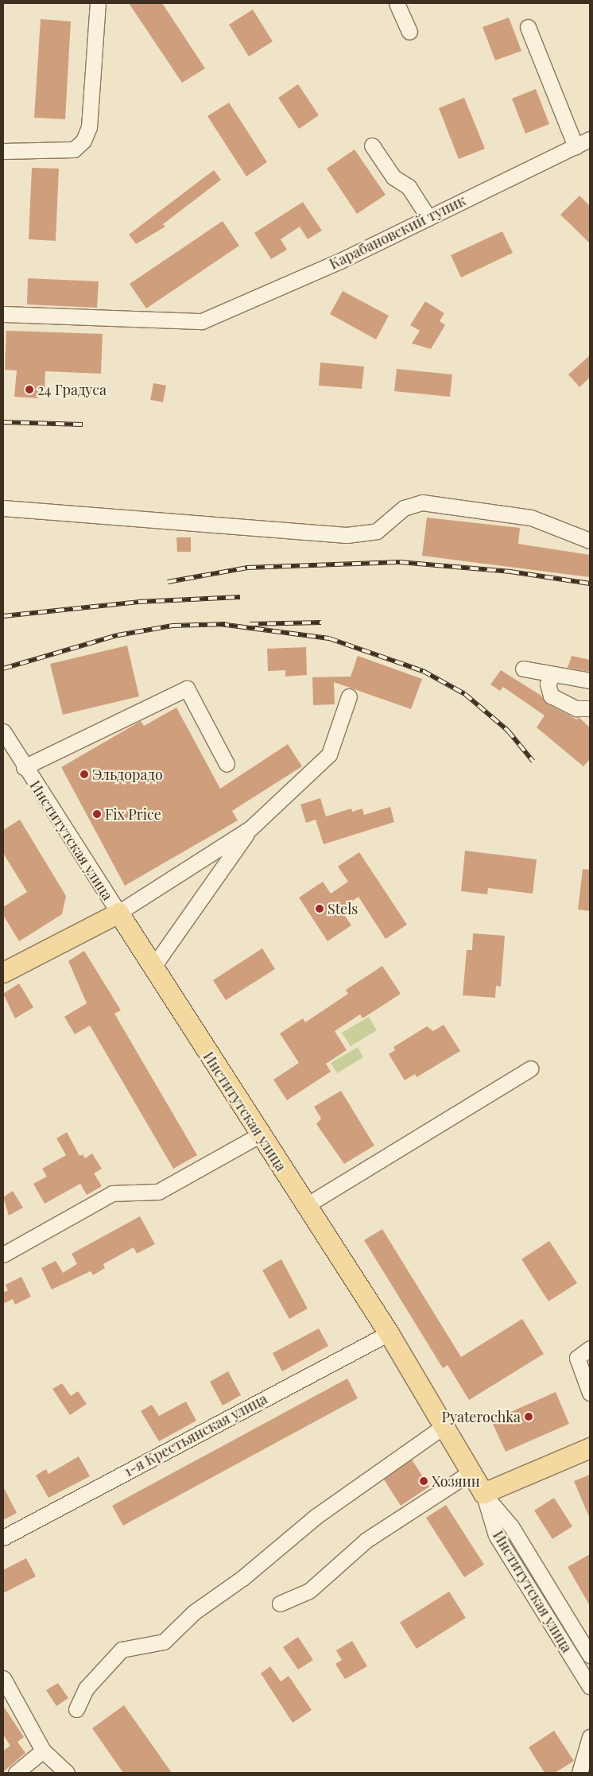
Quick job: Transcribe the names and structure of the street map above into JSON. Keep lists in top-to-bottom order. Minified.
{"streets":{"main road":["Институтская улица"],"street":["Карабановский тупик","1-я Крестьянская улица"]},"crossings":[["Институтская улица","1-я Крестьянская улица"]],"places":["24 Градуса","Эльдорадо","Fix Price","Stels","Pyaterochka","Хозяин"]}
